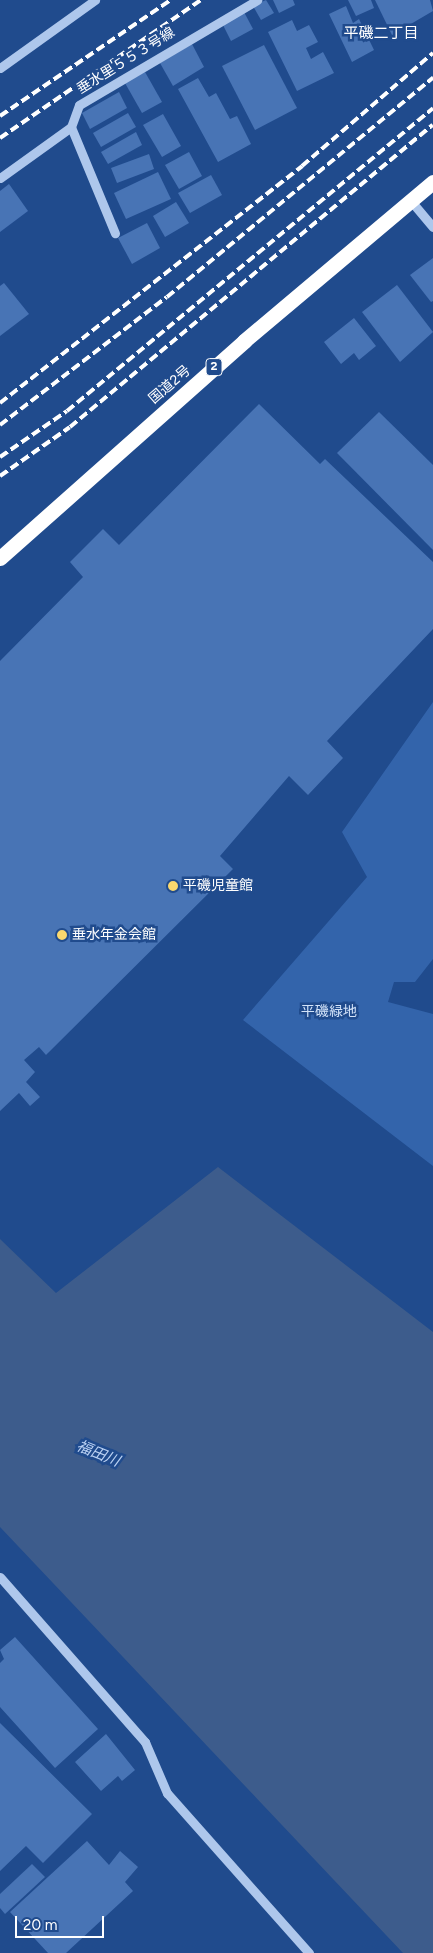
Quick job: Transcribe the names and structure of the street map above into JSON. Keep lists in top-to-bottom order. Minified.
{"streets":{"highway":["2","国道2号"],"street":["垂水里５５３号線"]},"districts":["平磯二丁目"],"water":["福田川"],"parks":["平磯緑地"],"places":["平磯児童館","垂水年金会館"],"scale_bar":"20 m"}
